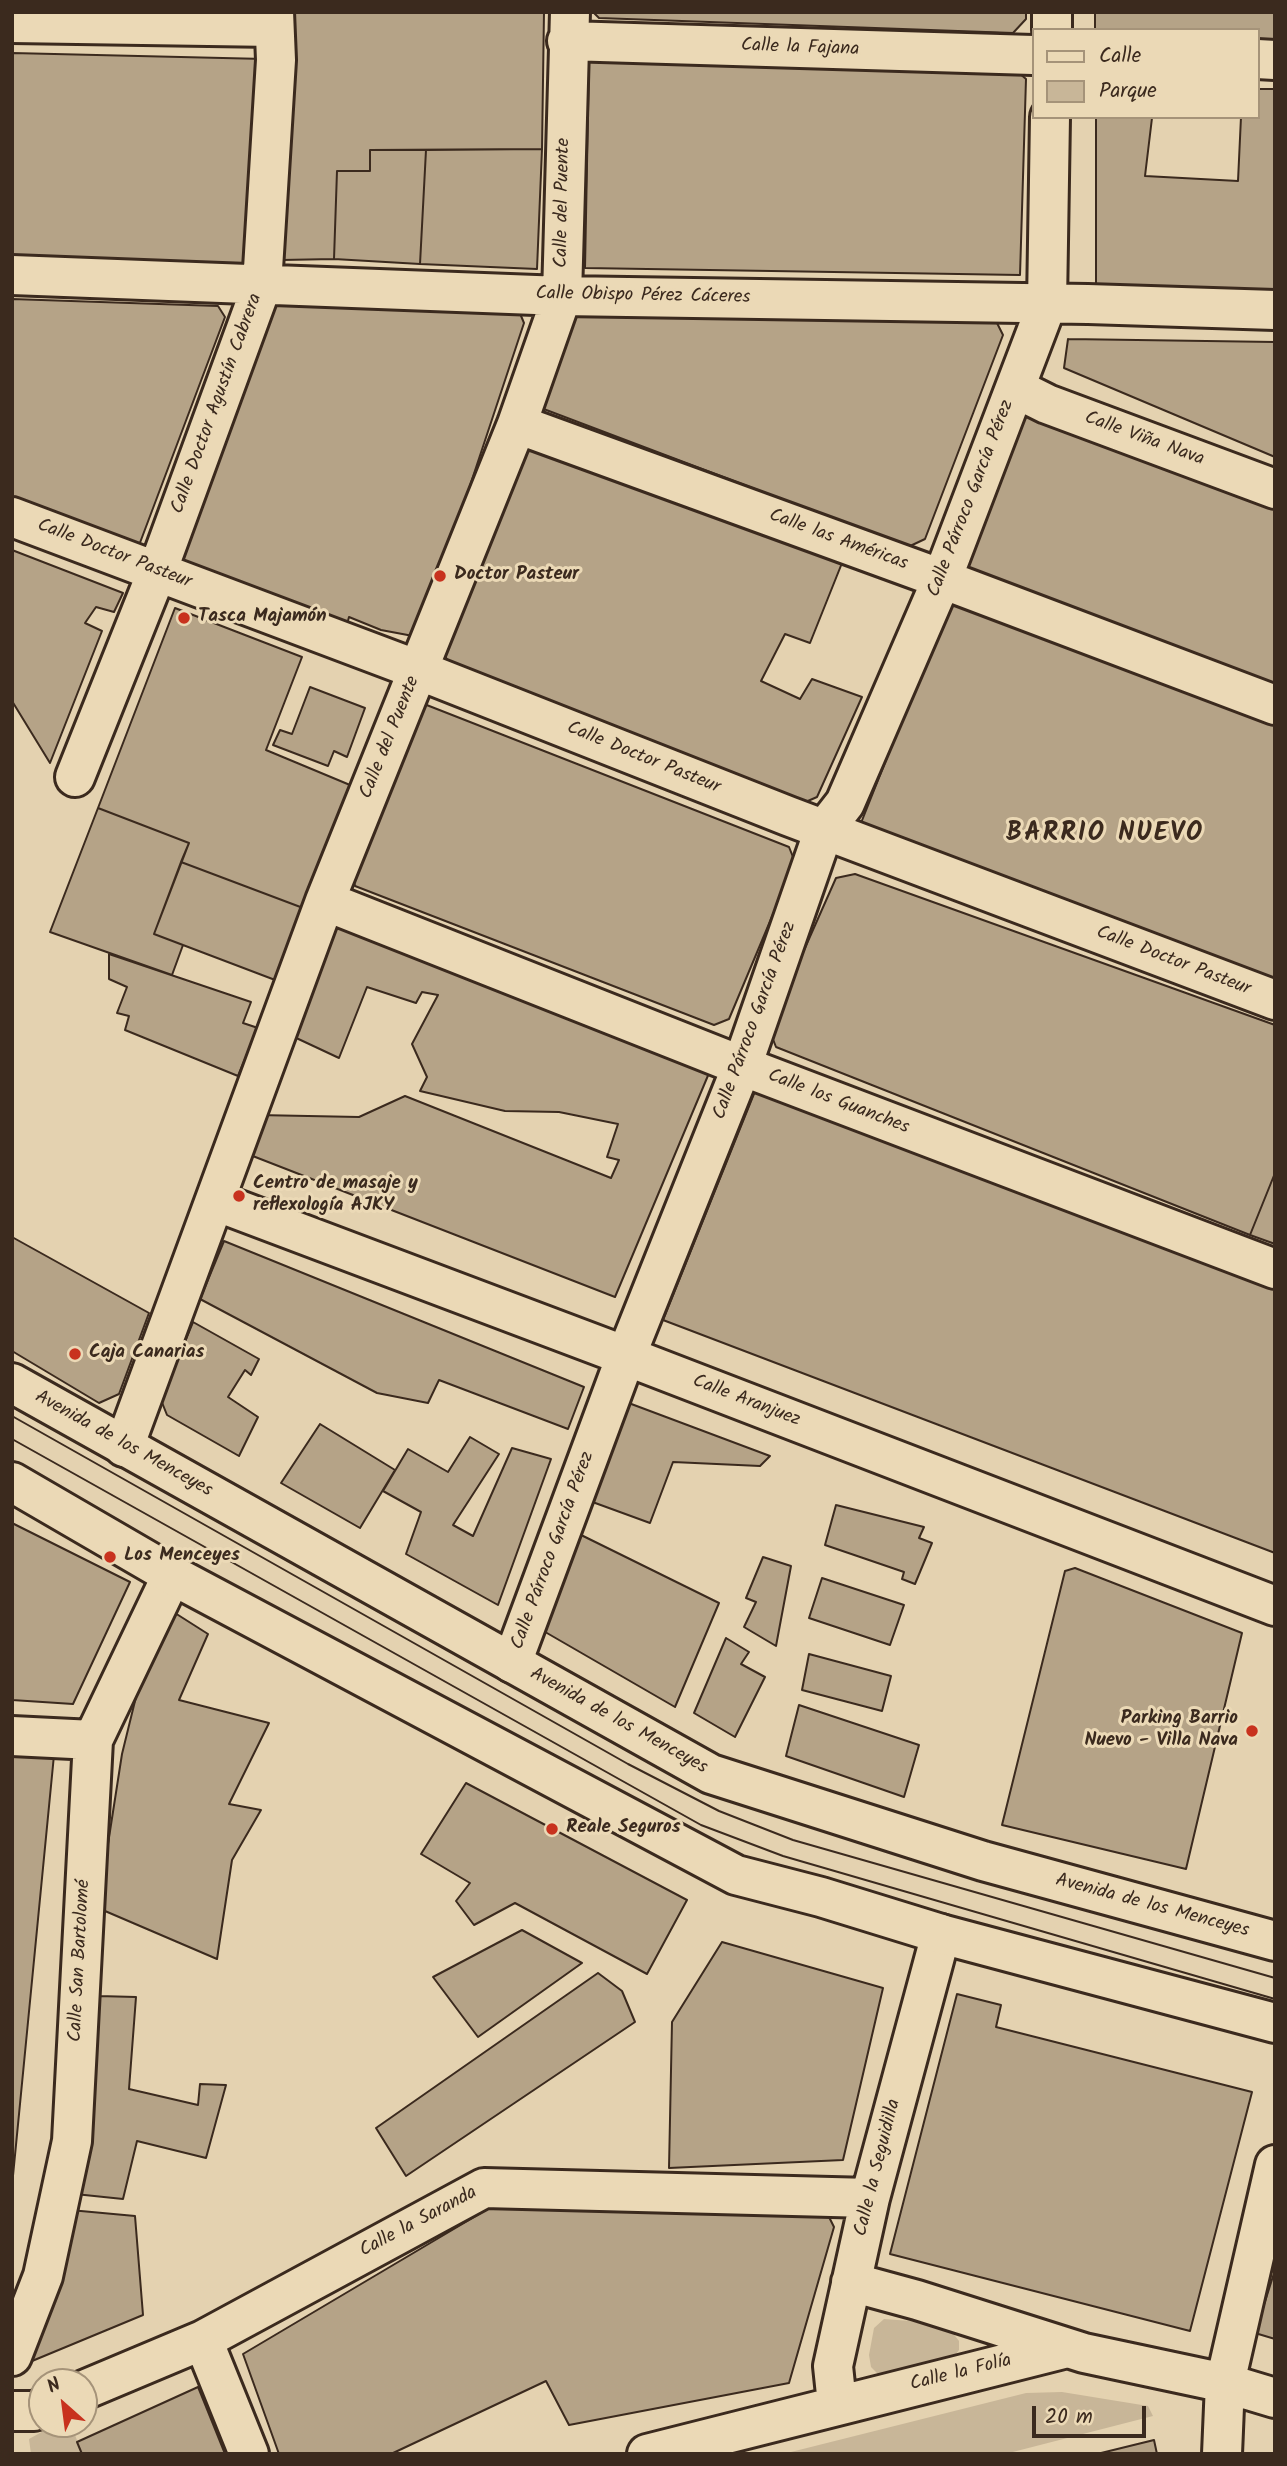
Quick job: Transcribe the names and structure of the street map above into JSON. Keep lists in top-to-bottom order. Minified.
{"streets":{"street":["Calle la Fajana","Calle del Puente","Calle Obispo Pérez Cáceres","Calle Doctor Agustín Cabrera","Calle Viña Nava","Calle Párroco García Pérez","Calle las Américas","Calle Doctor Pasteur","Calle los Guanches","Calle Aranjuez","Avenida de los Menceyes","Calle San Bartolomé","Calle la Seguidilla","Calle la Saranda","Calle la Folía"]},"crossings":[["Calle la Fajana","Calle del Puente"],["Calle del Puente","Calle Obispo Pérez Cáceres"],["Calle del Puente","Calle las Américas"],["Calle del Puente","Calle Doctor Pasteur"],["Calle del Puente","Calle los Guanches"],["Calle del Puente","Calle Aranjuez"],["Calle del Puente","Avenida de los Menceyes"],["Calle Obispo Pérez Cáceres","Calle Doctor Agustín Cabrera"],["Calle Obispo Pérez Cáceres","Calle Párroco García Pérez"],["Calle Doctor Agustín Cabrera","Calle Doctor Pasteur"],["Calle Viña Nava","Calle Párroco García Pérez"],["Calle Párroco García Pérez","Calle las Américas"],["Calle Párroco García Pérez","Calle Doctor Pasteur"],["Calle Párroco García Pérez","Calle los Guanches"],["Calle Párroco García Pérez","Calle Aranjuez"],["Calle Párroco García Pérez","Avenida de los Menceyes"],["Calle la Seguidilla","Calle la Saranda"],["Calle la Seguidilla","Calle la Folía"]],"districts":["BARRIO NUEVO"],"places":["Doctor Pasteur","Tasca Majamón","Centro de masaje y reflexología AJKY","Caja Canarias","Los Menceyes","Parking Barrio Nuevo - Villa Nava","Reale Seguros"],"legend":["Calle","Parque"],"scale_bar":"20 m","north":"top left"}
